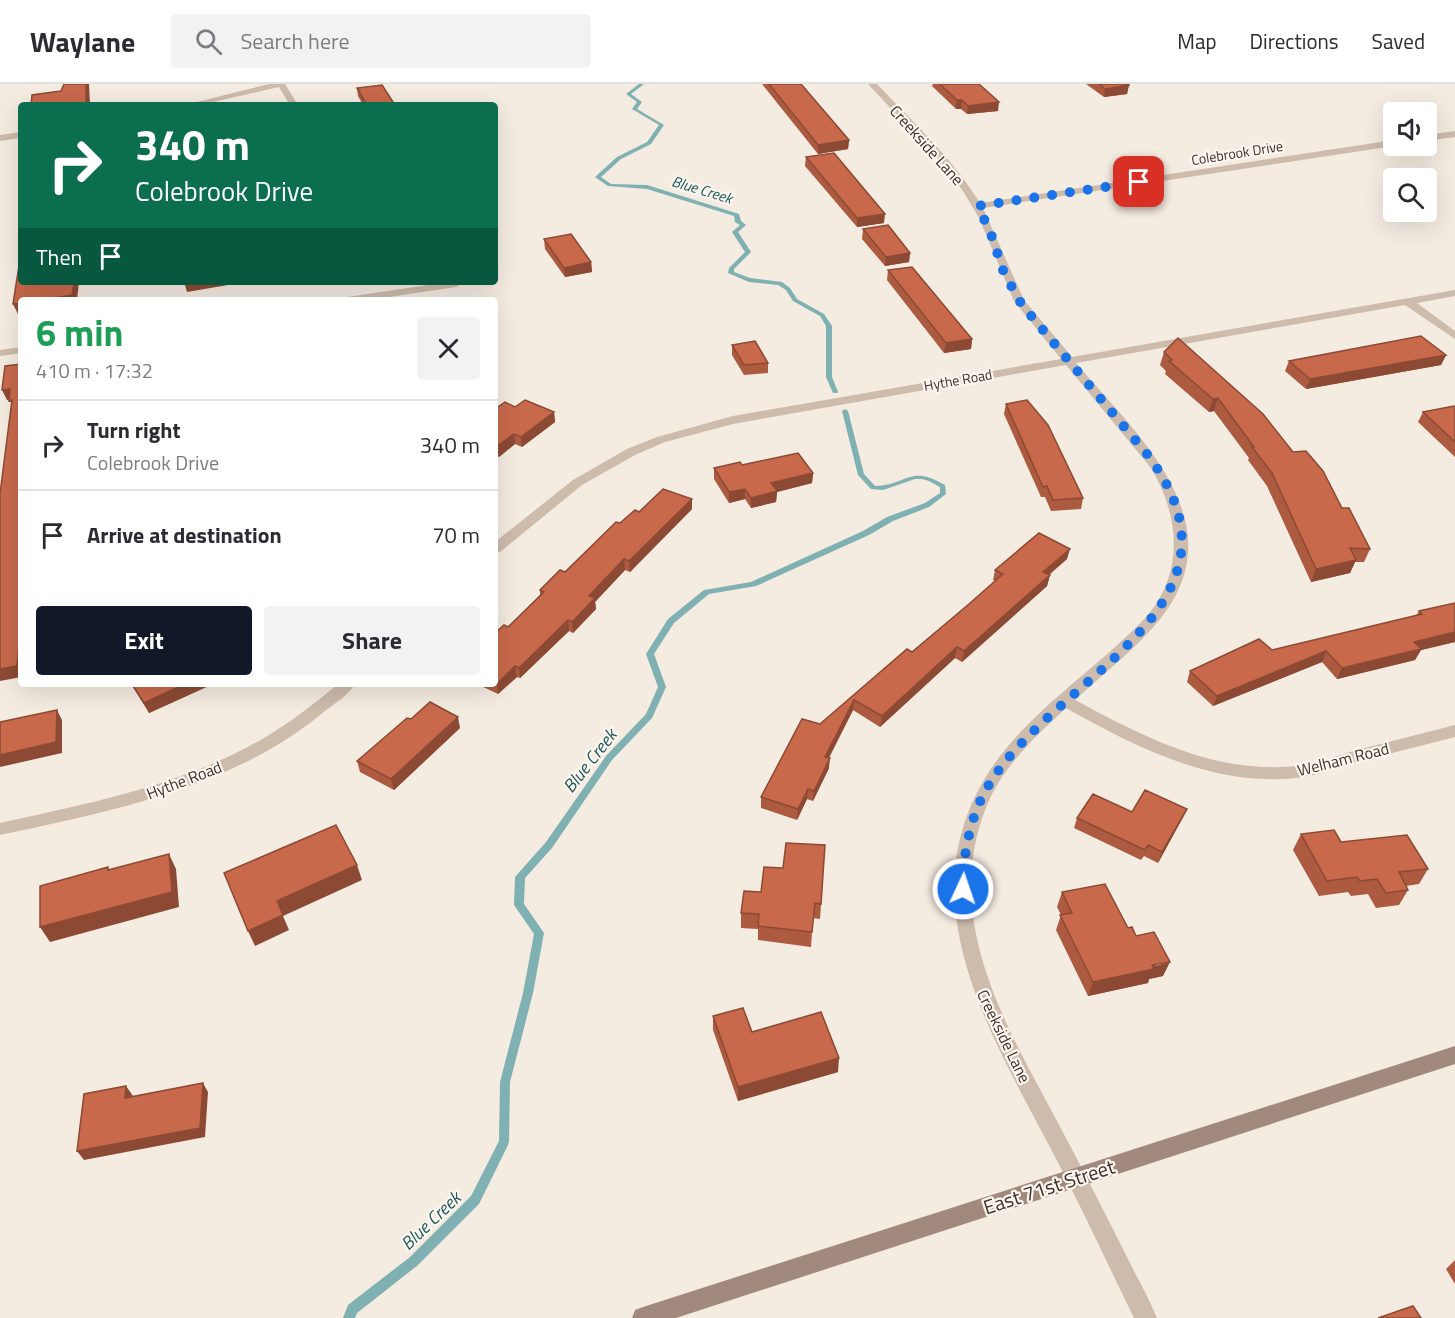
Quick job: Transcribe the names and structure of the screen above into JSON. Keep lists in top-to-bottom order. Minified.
{"streets":{"main road":["East 71st Street"],"street":["Creekside Lane","Colebrook Drive","Hythe Road","Welham Road"]},"crossings":[["Creekside Lane","Colebrook Drive"],["Creekside Lane","Hythe Road"],["Creekside Lane","Welham Road"],["Creekside Lane","East 71st Street"]],"water":["Blue Creek"],"page":{"header":"Waylane","search":"Search here","nav":["Map","Directions","Saved"],"turn":["340 m","Colebrook Drive"],"then":"Then","heading":["6 min","410 m · 17:32"],"list":[{"name":"Turn right","note":"Colebrook Drive","value":"340 m"},{"name":"Arrive at destination","value":"70 m"}],"buttons":["Exit","Share"]}}
